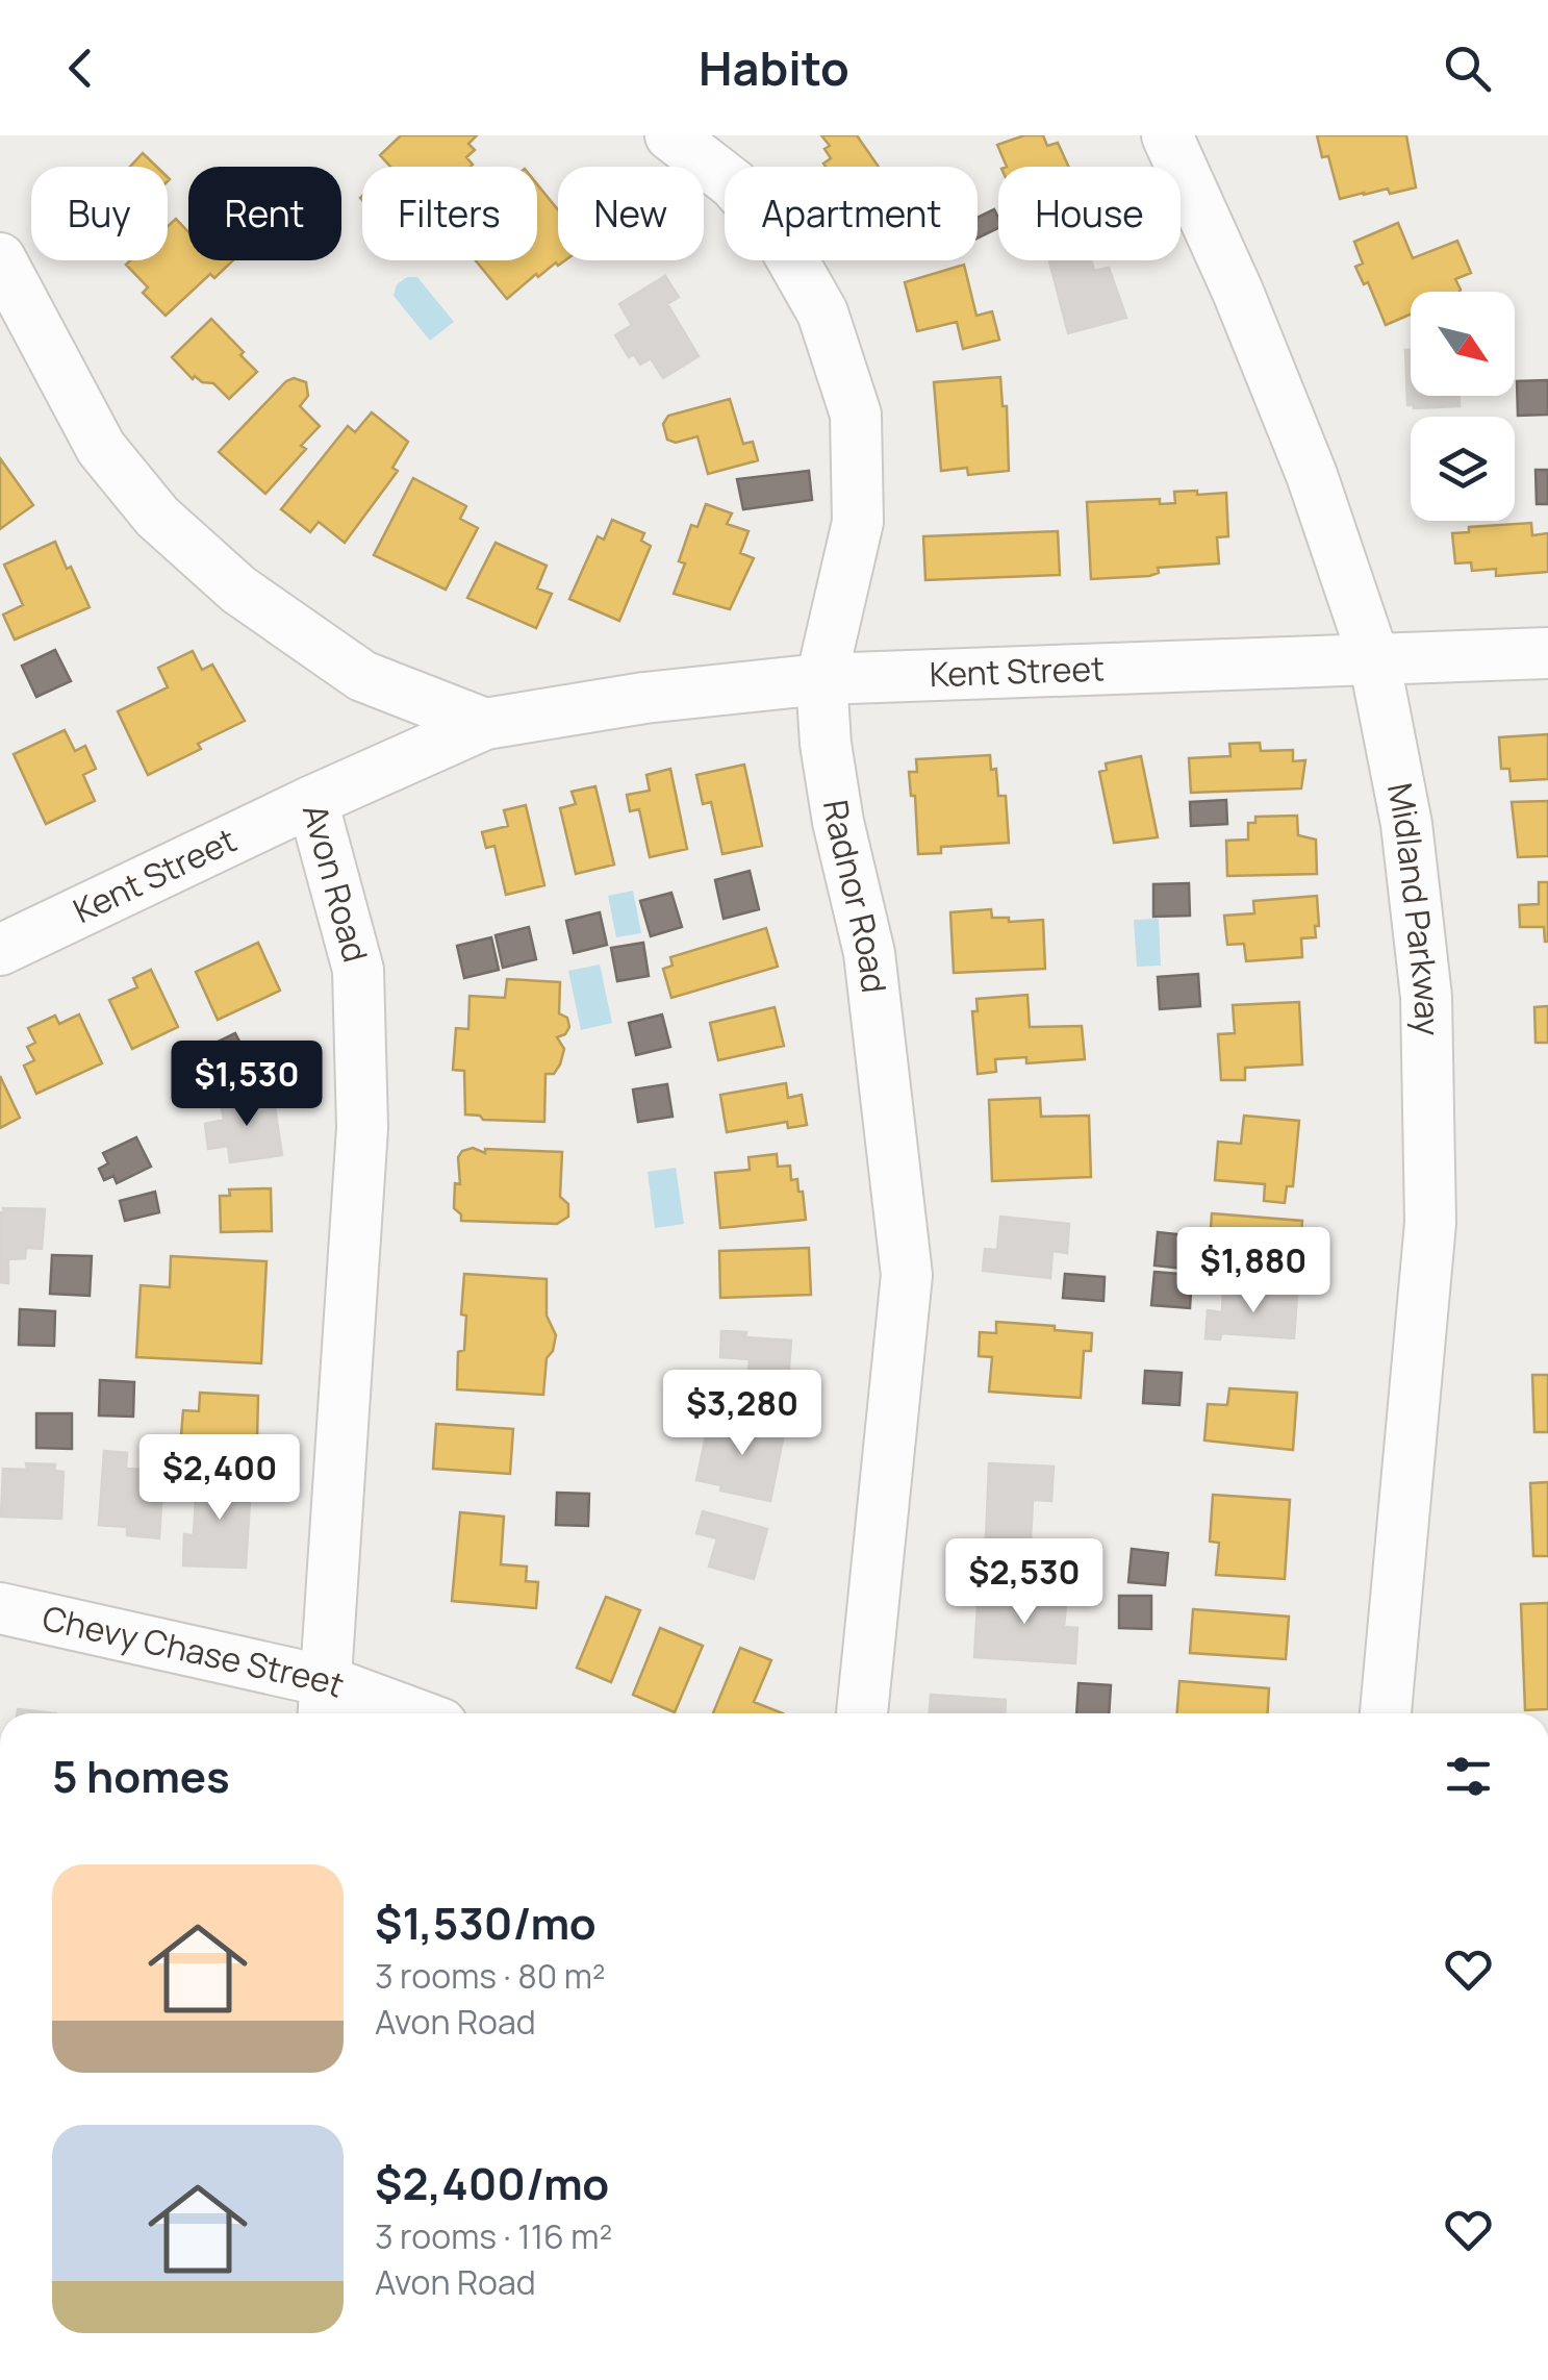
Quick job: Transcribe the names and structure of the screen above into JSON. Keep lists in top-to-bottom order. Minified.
{"streets":{"street":["Kent Street","Avon Road","Radnor Road","Midland Parkway","Chevy Chase Street"]},"crossings":[["Kent Street","Avon Road"],["Kent Street","Radnor Road"],["Kent Street","Midland Parkway"],["Avon Road","Chevy Chase Street"]],"north":"bottom right","page":{"header":"Habito","chip":["Buy","Rent","Filters","New","Apartment","House"],"price":["$1,530","$1,880","$3,280","$2,400","$2,530"],"heading":"5 homes","list":[{"name":"$1,530/mo","note":"3 rooms · 80 m² · Avon Road"},{"name":"$2,400/mo","note":"3 rooms · 116 m² · Avon Road"}]}}
